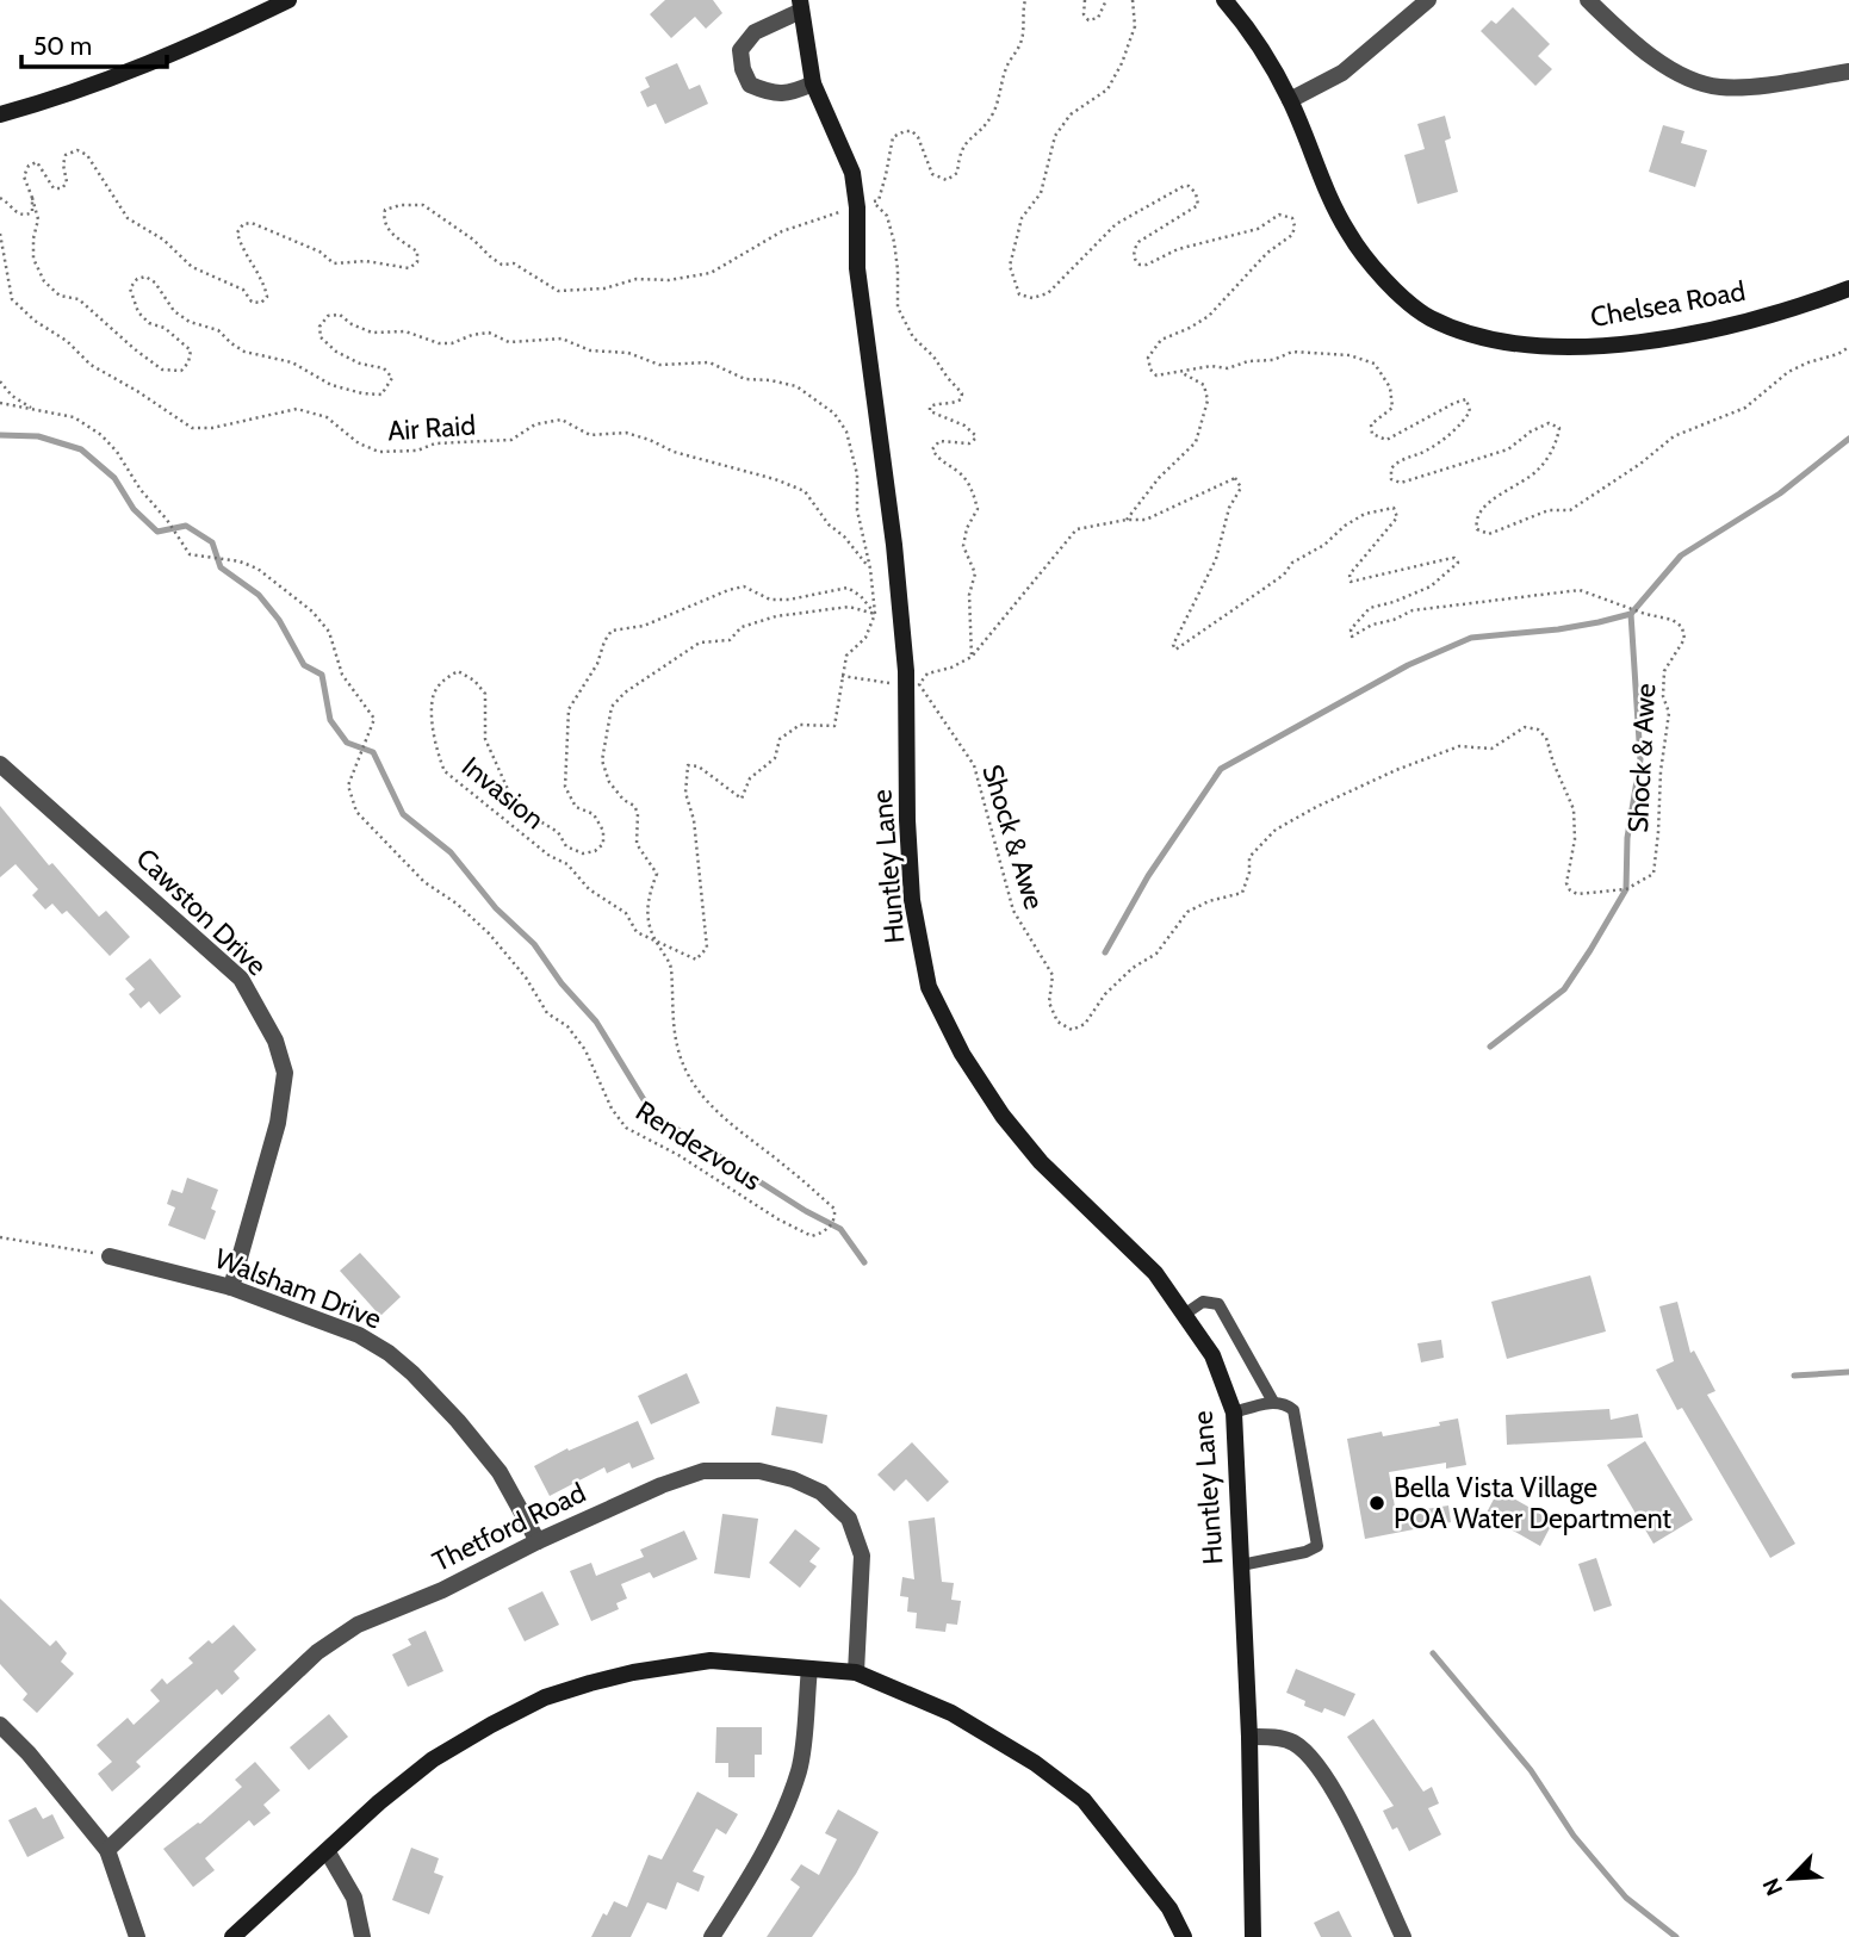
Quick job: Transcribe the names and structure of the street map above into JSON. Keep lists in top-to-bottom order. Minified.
{"streets":{"street":["Chelsea Road","Huntley Lane","Cawston Drive","Walsham Drive","Thetford Road"],"path":["Air Raid","Shock & Awe","Invasion","Rendezvous"]},"crossings":[["Invasion","Rendezvous"],["Cawston Drive","Walsham Drive"],["Walsham Drive","Thetford Road"]],"places":["Bella Vista Village POA Water Department"],"scale_bar":"50 m","north":"bottom left"}
